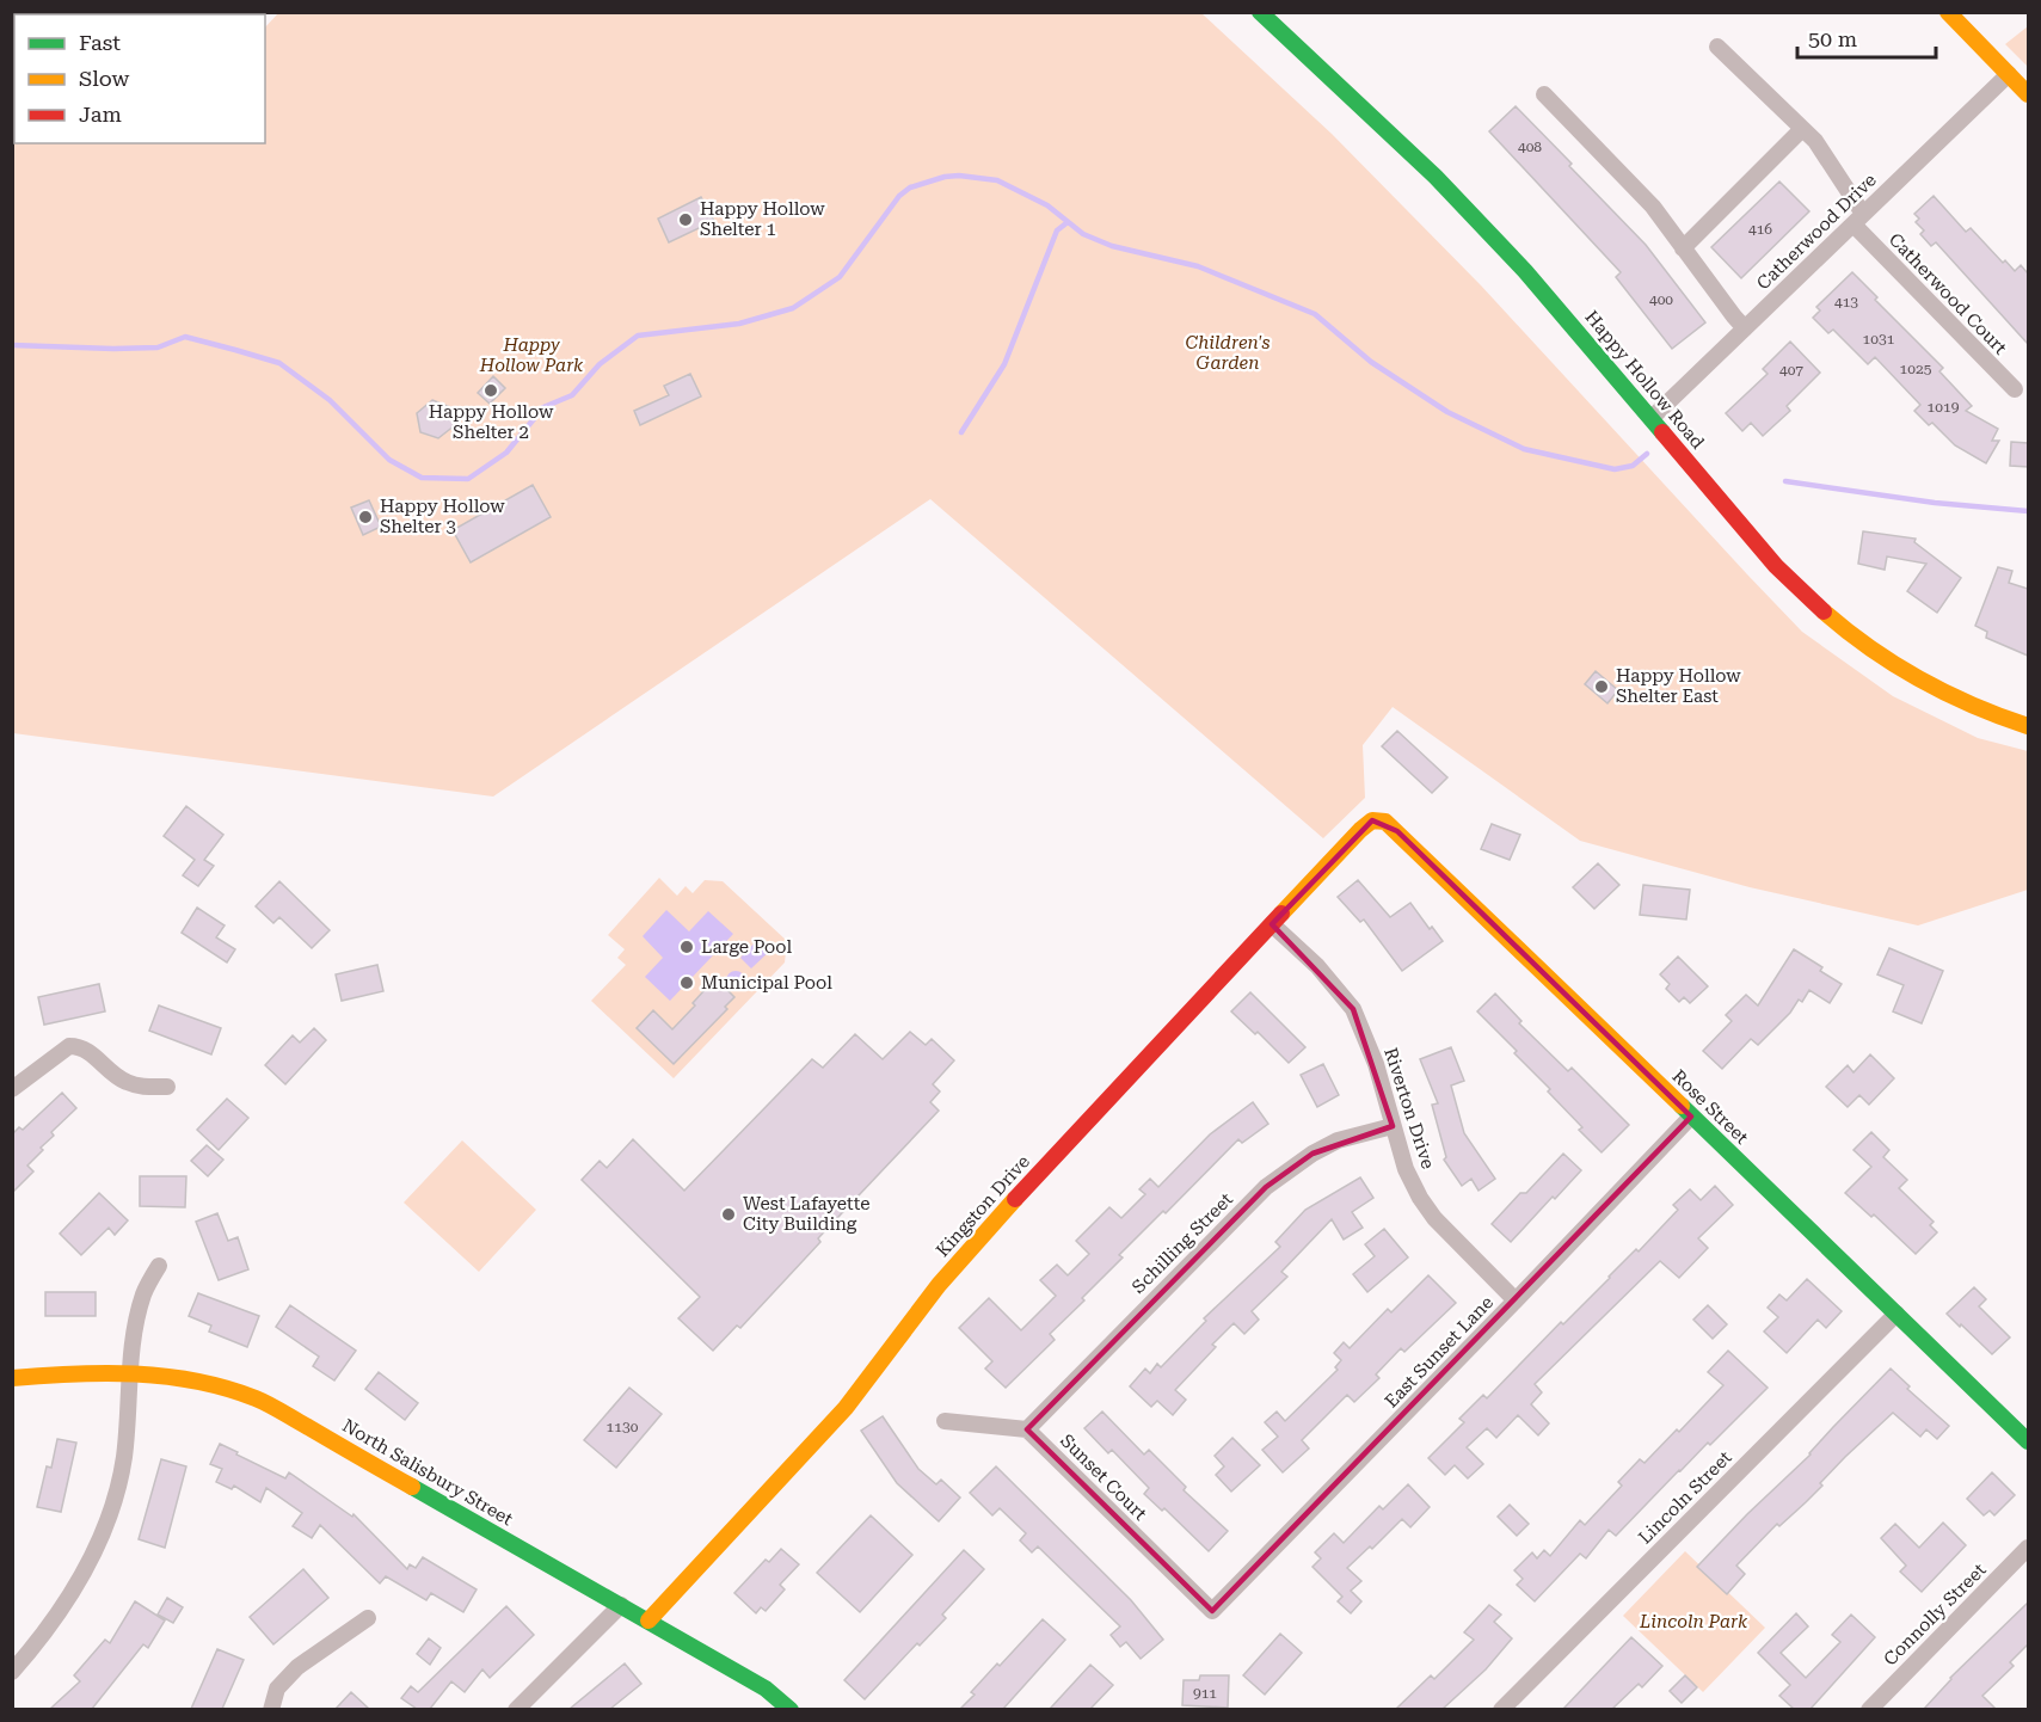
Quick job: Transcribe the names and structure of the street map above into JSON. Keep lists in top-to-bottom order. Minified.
{"streets":{"street":["Catherwood Drive","Catherwood Court","Happy Hollow Road","Rose Street","Riverton Drive","Kingston Drive","Schilling Street","East Sunset Lane","North Salisbury Street","Sunset Court","Lincoln Street","Connolly Street"]},"crossings":[["Catherwood Drive","Catherwood Court"],["Catherwood Drive","Happy Hollow Road"],["Rose Street","Kingston Drive"],["Rose Street","East Sunset Lane"],["Rose Street","Lincoln Street"],["Riverton Drive","Kingston Drive"],["Riverton Drive","Schilling Street"],["Riverton Drive","East Sunset Lane"],["Kingston Drive","North Salisbury Street"],["Schilling Street","Sunset Court"],["East Sunset Lane","Sunset Court"]],"parks":["Children's Garden","Happy Hollow Park","Lincoln Park"],"places":["Happy Hollow Shelter 1","Happy Hollow Shelter 2","Happy Hollow Shelter 3","Happy Hollow Shelter East","Large Pool","Municipal Pool","West Lafayette City Building"],"house_numbers":["408","416","400","413","1031","1025","407","1019","1130","911"],"legend":["Fast","Slow","Jam"],"scale_bar":"50 m"}
